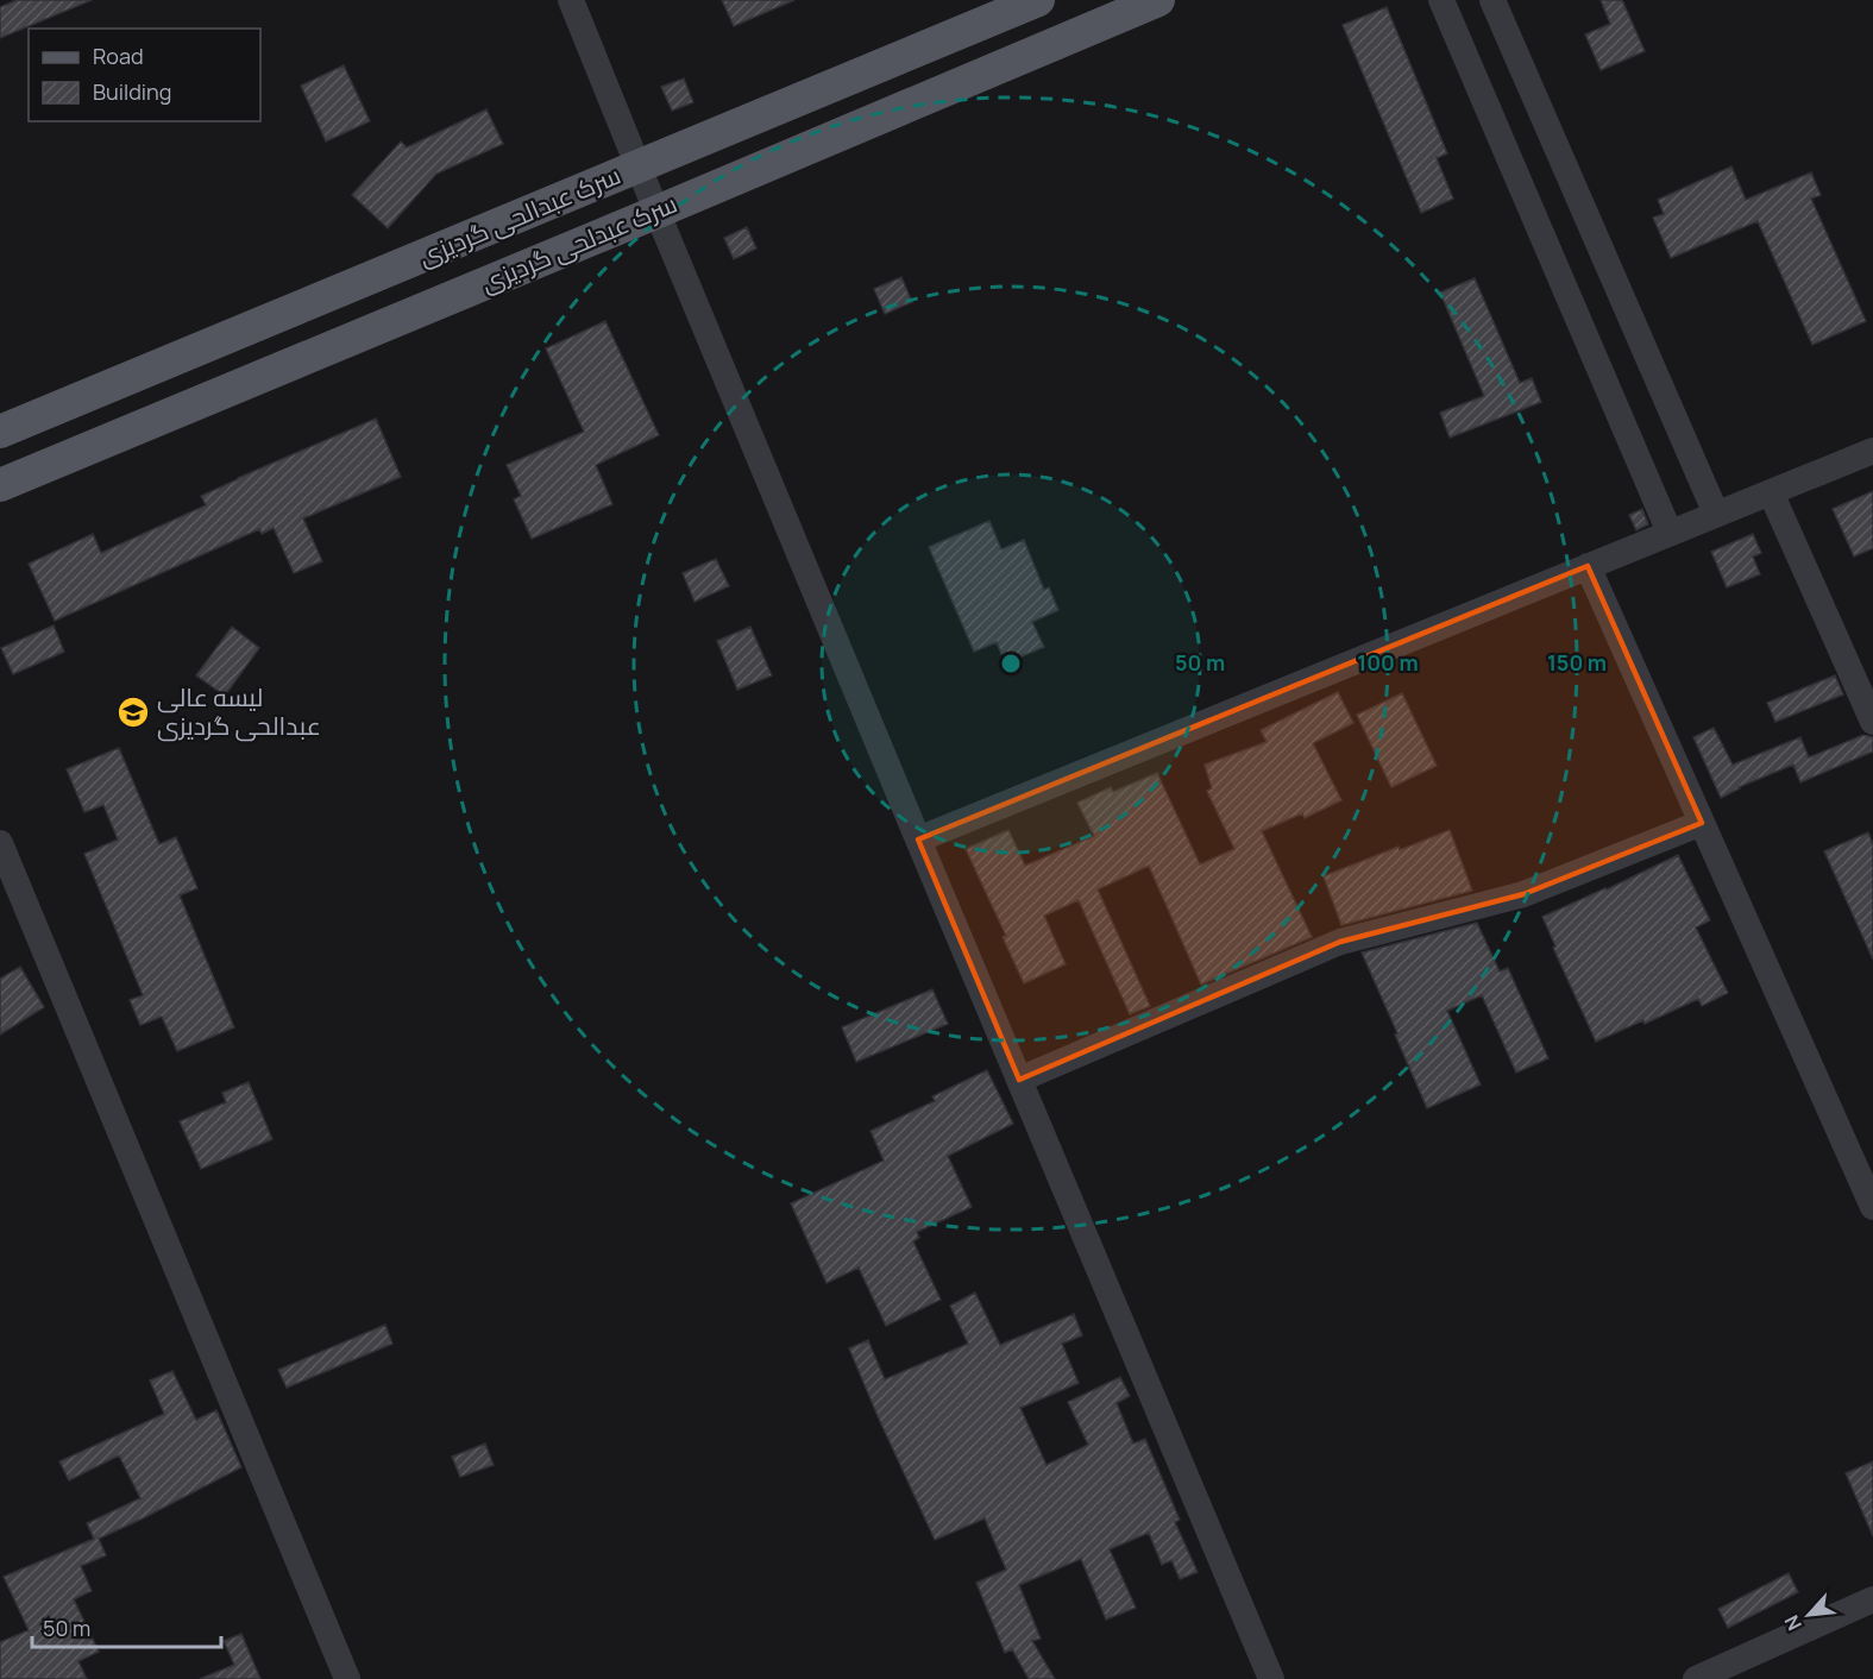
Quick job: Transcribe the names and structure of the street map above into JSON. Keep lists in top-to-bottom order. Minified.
{"streets":{"main road":["سرک عبدالحی گردیزی","سرک عبدلحی گردیزی"]},"places":{"school or university":["لیسه عالی عبدالحی گردیزی"]},"legend":["Road","Building"],"scale_bar":"50 m","north":"bottom left","rings":["50 m","100 m","150 m"]}
